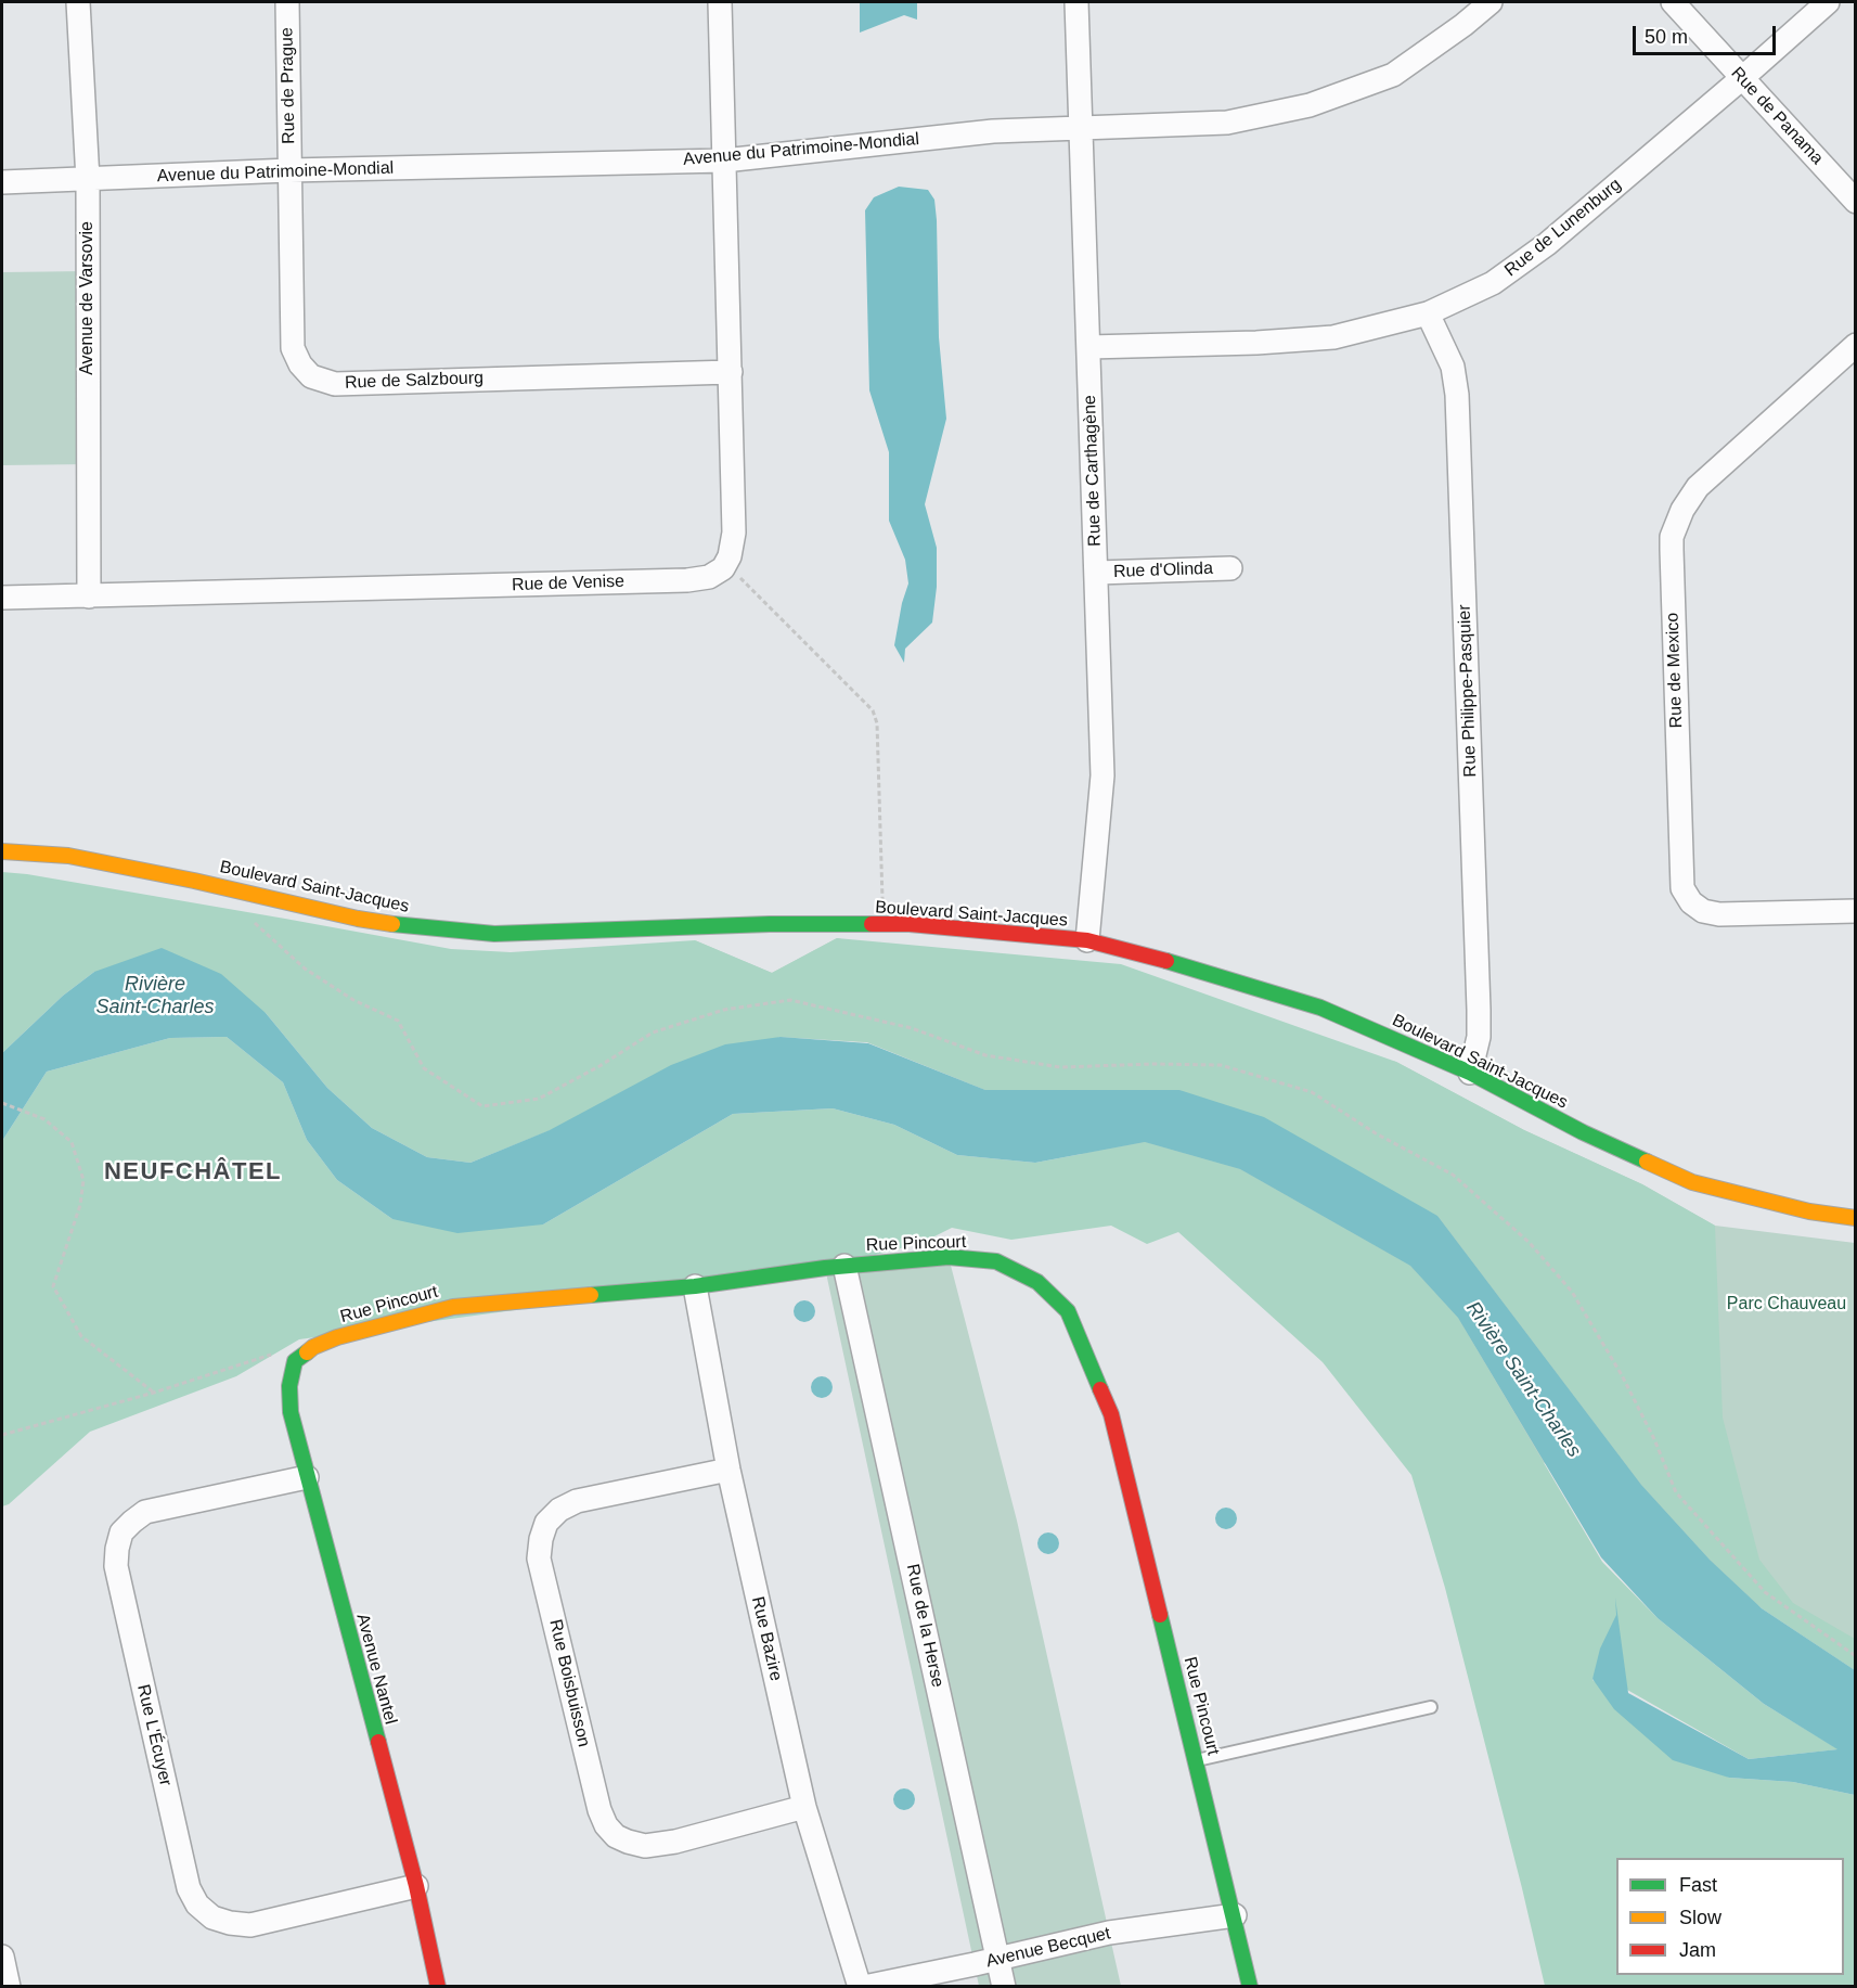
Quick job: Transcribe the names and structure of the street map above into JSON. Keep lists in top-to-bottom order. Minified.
{"streets":{"street":["Rue de Prague","Rue de Panama","Avenue du Patrimoine-Mondial","Rue de Lunenburg","Avenue de Varsovie","Rue de Salzbourg","Rue de Carthagène","Rue d'Olinda","Rue de Venise","Rue de Mexico","Rue Philippe-Pasquier","Boulevard Saint-Jacques","Rue Pincourt","Rue de la Herse","Rue Bazire","Avenue Nantel","Rue Boisbuisson","Rue L'Écuyer","Avenue Becquet"]},"crossings":[["Rue de Prague","Avenue du Patrimoine-Mondial"],["Rue de Prague","Rue de Salzbourg"],["Rue de Panama","Rue de Lunenburg"],["Avenue du Patrimoine-Mondial","Avenue de Varsovie"],["Avenue du Patrimoine-Mondial","Rue de Salzbourg"],["Avenue du Patrimoine-Mondial","Rue de Carthagène"],["Rue de Lunenburg","Rue de Carthagène"],["Rue de Lunenburg","Rue Philippe-Pasquier"],["Avenue de Varsovie","Rue de Venise"],["Rue de Carthagène","Rue d'Olinda"],["Rue de Carthagène","Boulevard Saint-Jacques"],["Rue Philippe-Pasquier","Boulevard Saint-Jacques"],["Rue Pincourt","Rue de la Herse"],["Rue Pincourt","Rue Bazire"],["Rue Pincourt","Avenue Nantel"],["Rue Pincourt","Avenue Becquet"],["Rue de la Herse","Avenue Becquet"],["Rue Bazire","Rue Boisbuisson"],["Rue Bazire","Avenue Becquet"],["Avenue Nantel","Rue L'Écuyer"]],"districts":["NEUFCHÂTEL"],"water":["Rivière Saint-Charles"],"parks":["Parc Chauveau"],"legend":["Fast","Slow","Jam"],"scale_bar":"50 m"}
